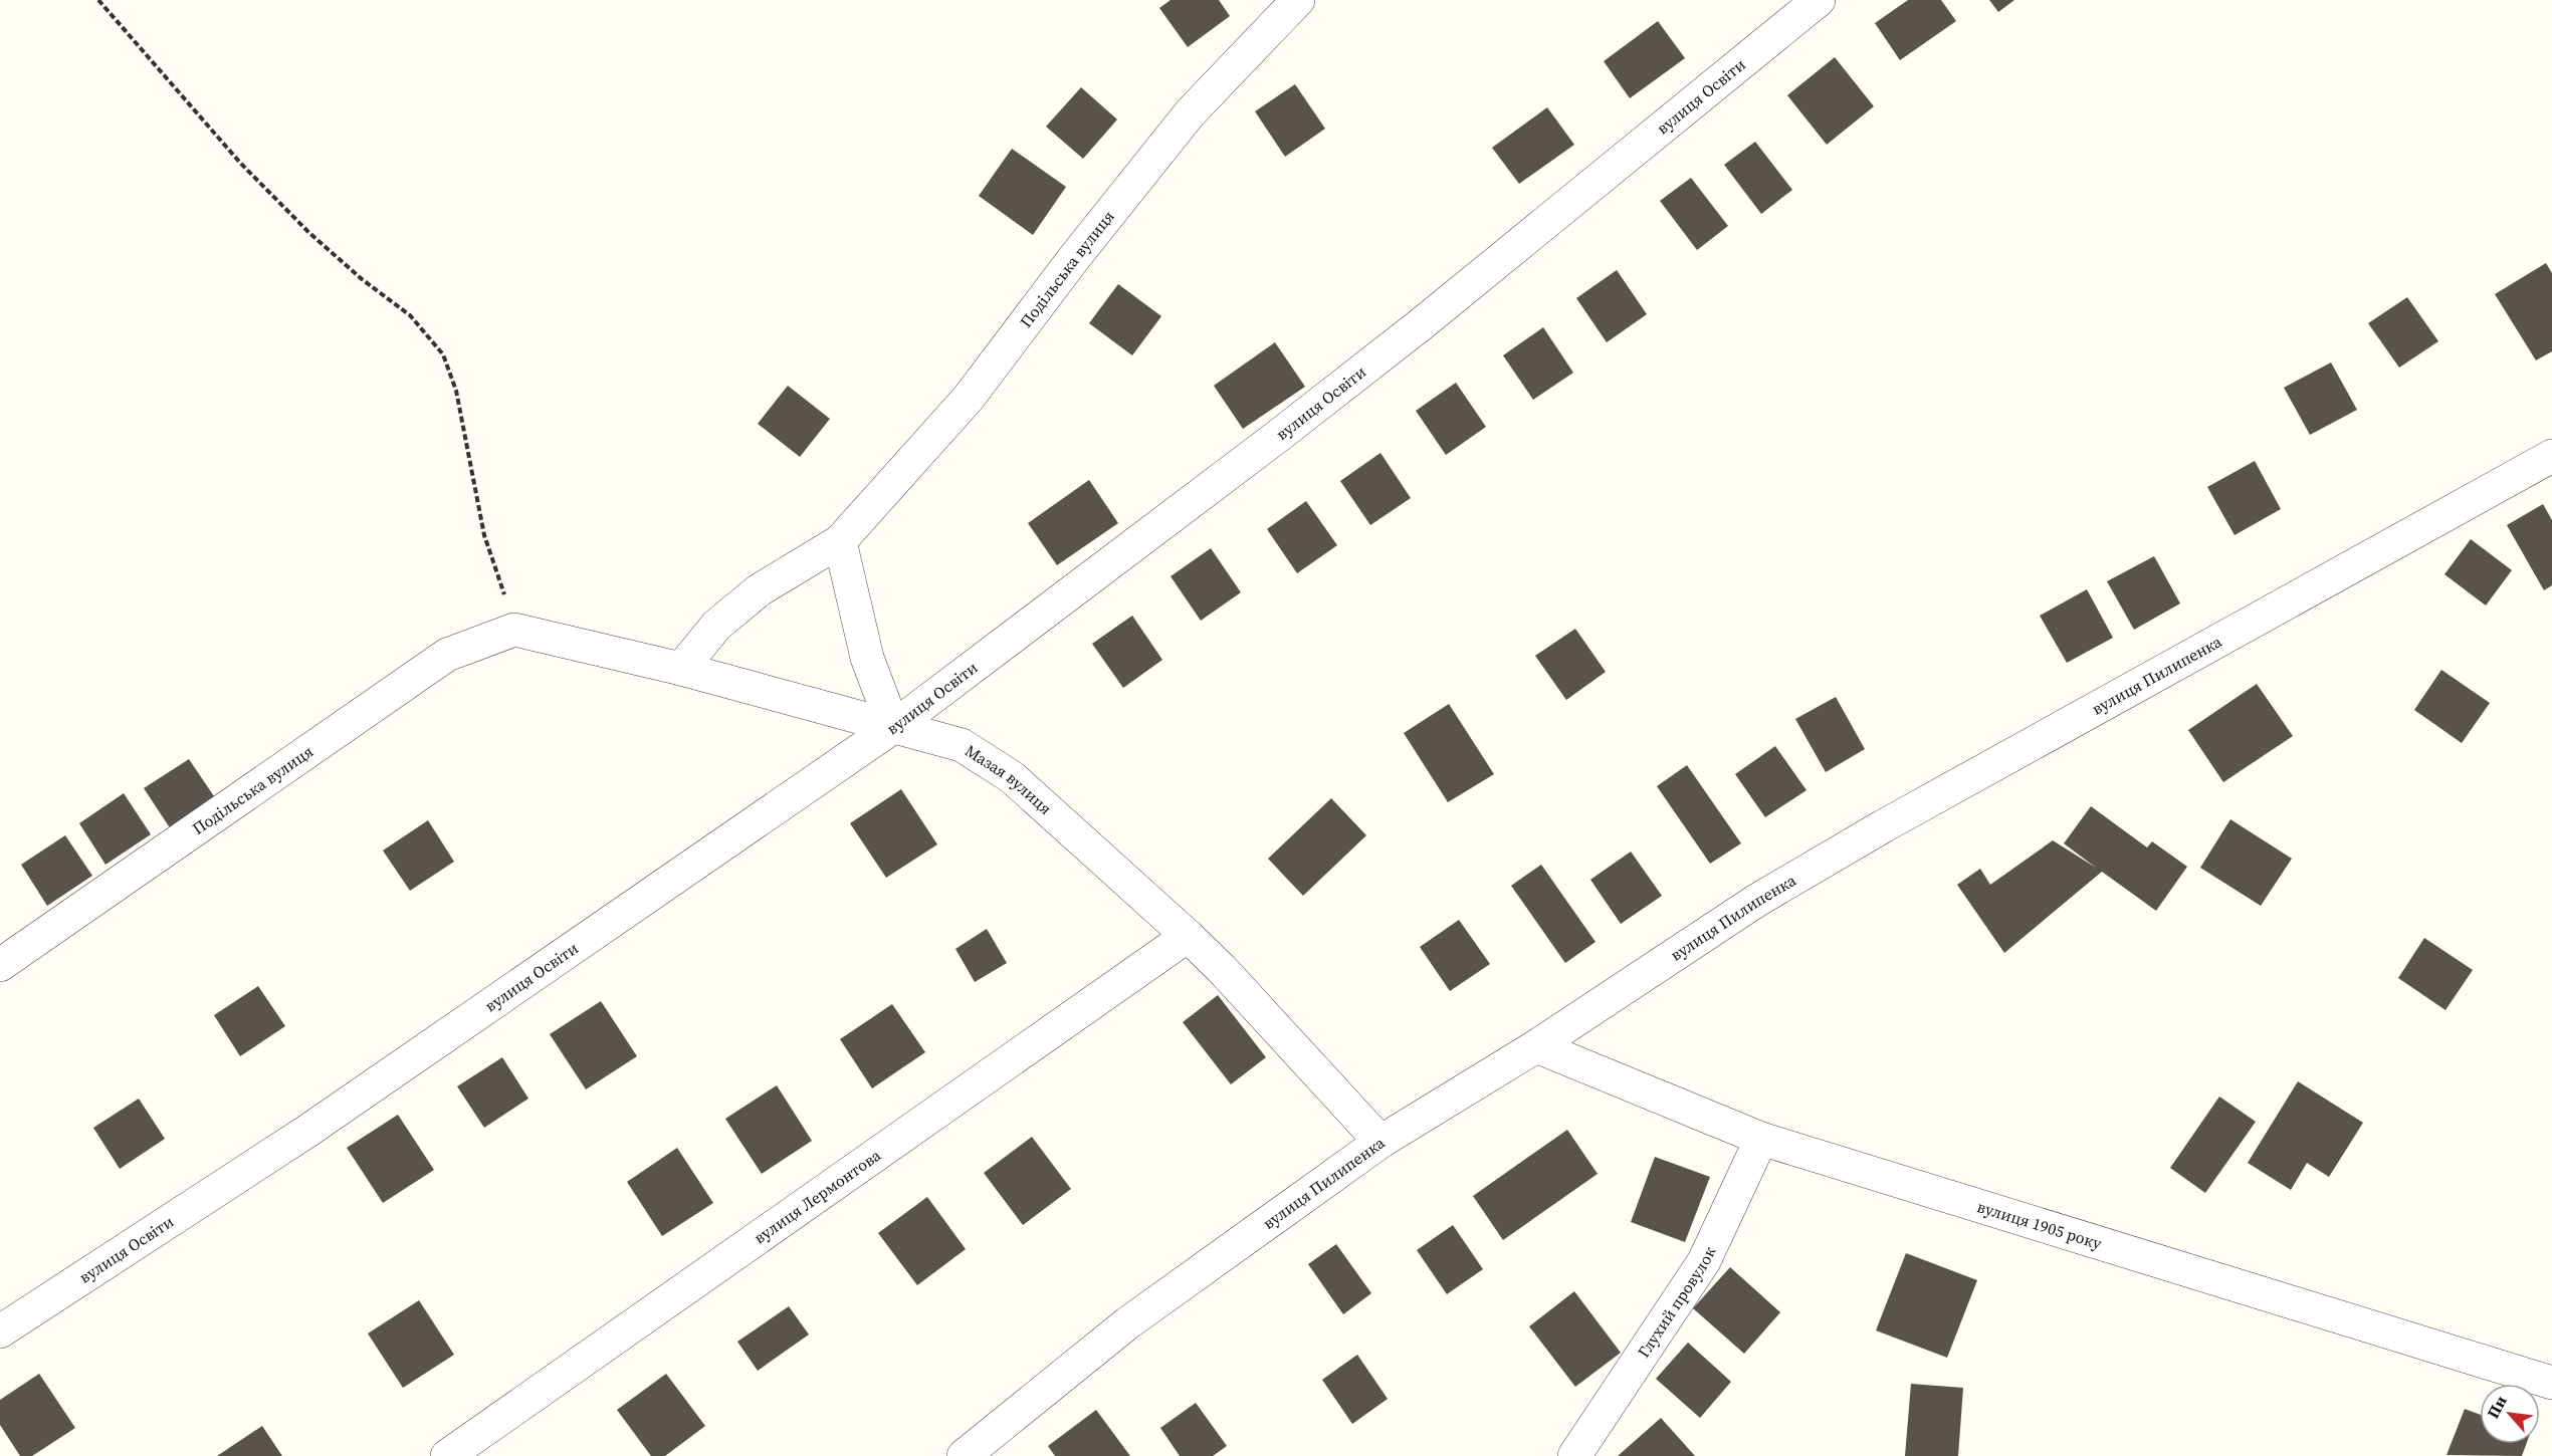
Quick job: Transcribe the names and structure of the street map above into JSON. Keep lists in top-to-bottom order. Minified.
{"streets":{"street":["вулиця Освіти","Подільська вулиця","вулиця Пилипенка","Мазая вулиця","вулиця Лермонтова","вулиця 1905 року","Глухий провулок"]},"crossings":[["вулиця Освіти","Мазая вулиця"],["Подільська вулиця","Мазая вулиця"],["вулиця Пилипенка","Мазая вулиця"],["вулиця Пилипенка","вулиця 1905 року"],["Мазая вулиця","вулиця Лермонтова"],["вулиця 1905 року","Глухий провулок"]],"north":"top left"}
